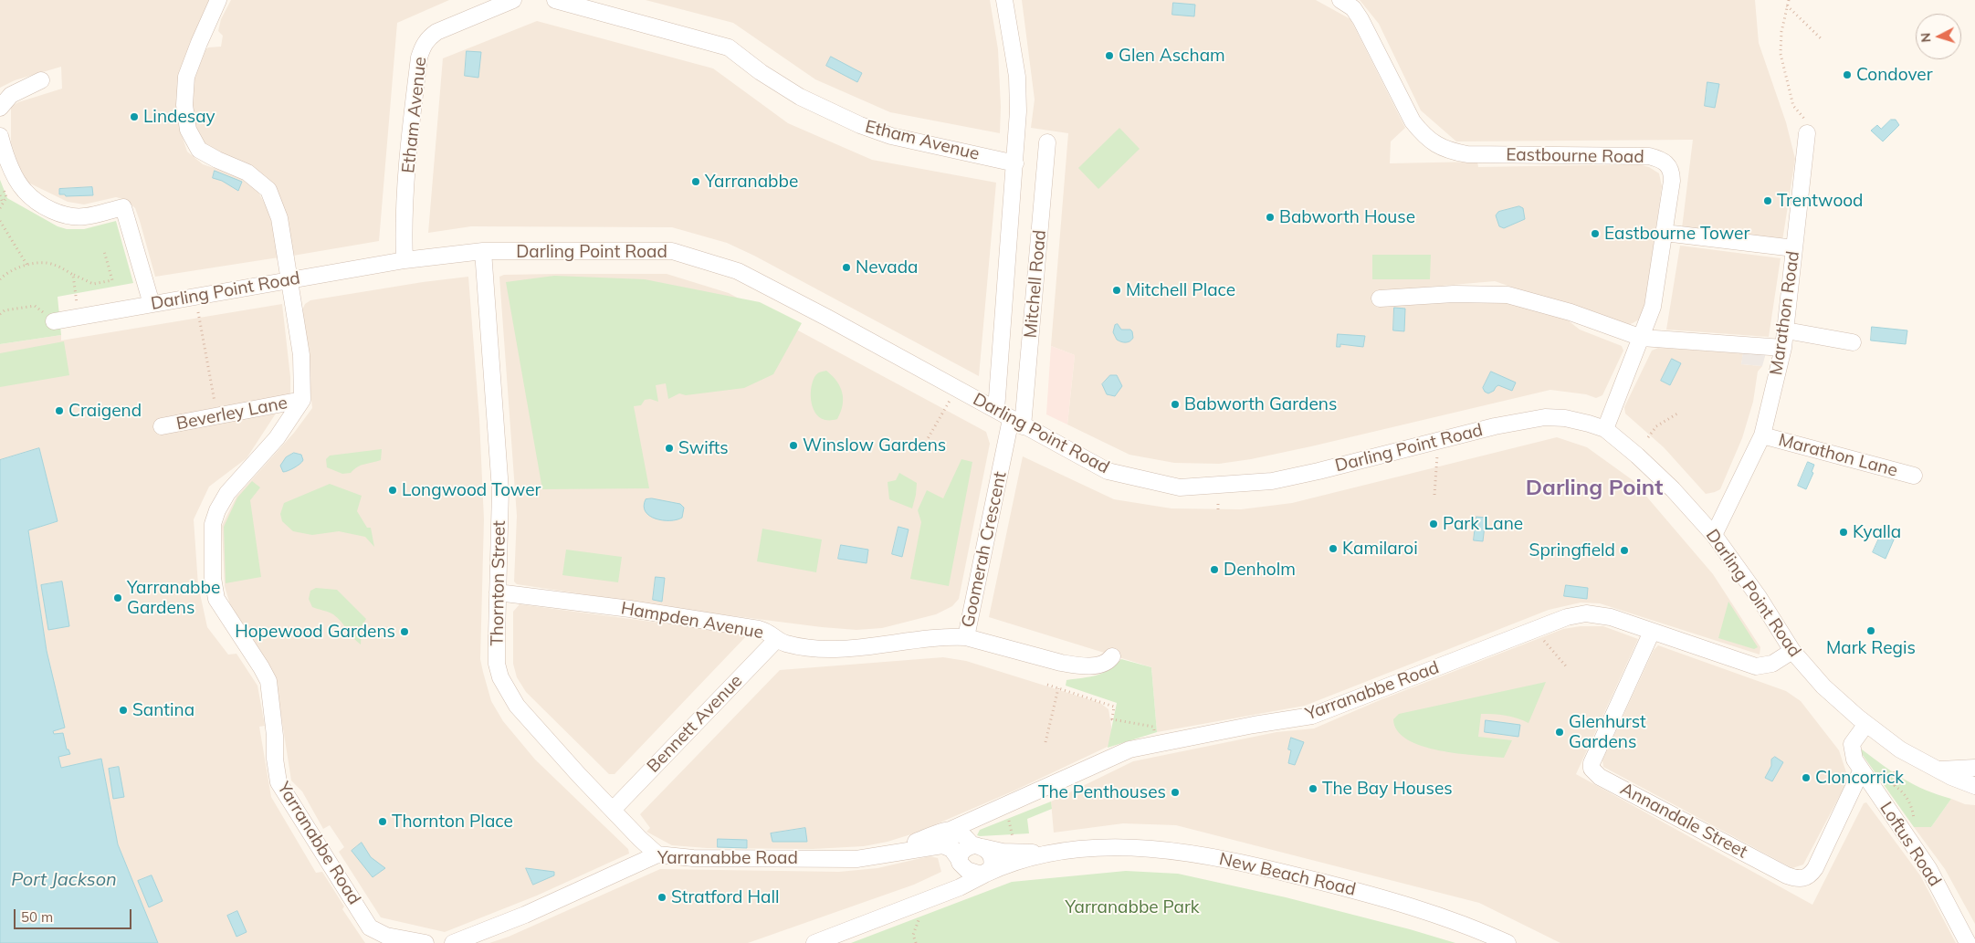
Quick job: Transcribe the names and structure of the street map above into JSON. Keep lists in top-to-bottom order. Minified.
{"streets":{"street":["Etham Avenue","Eastbourne Road","Darling Point Road","Mitchell Road","Marathon Road","Beverley Lane","Marathon Lane","Goomerah Crescent","Thornton Street","Hampden Avenue","Yarranabbe Road","Bennett Avenue","Annandale Street","Loftus Road","New Beach Road"]},"crossings":[["Etham Avenue","Darling Point Road"],["Eastbourne Road","Darling Point Road"],["Darling Point Road","Mitchell Road"],["Darling Point Road","Marathon Road"],["Darling Point Road","Goomerah Crescent"],["Darling Point Road","Thornton Street"],["Darling Point Road","Yarranabbe Road"],["Darling Point Road","Loftus Road"],["Mitchell Road","Goomerah Crescent"],["Marathon Road","Marathon Lane"],["Beverley Lane","Yarranabbe Road"],["Goomerah Crescent","Hampden Avenue"],["Thornton Street","Hampden Avenue"],["Thornton Street","Yarranabbe Road"],["Thornton Street","Bennett Avenue"],["Hampden Avenue","Bennett Avenue"],["Yarranabbe Road","Annandale Street"],["Yarranabbe Road","New Beach Road"],["Annandale Street","Loftus Road"]],"districts":["Darling Point"],"water":["Port Jackson"],"parks":["Yarranabbe Park"],"places":["Glen Ascham","Condover","Lindesay","Yarranabbe","Trentwood","Babworth House","Eastbourne Tower","Nevada","Mitchell Place","Babworth Gardens","Craigend","Winslow Gardens","Swifts","Longwood Tower","Park Lane","Kyalla","Kamilaroi","Springfield","Denholm","Yarranabbe Gardens","Mark Regis","Hopewood Gardens","Santina","Glenhurst Gardens","Cloncorrick","The Bay Houses","The Penthouses","Thornton Place","Stratford Hall"],"scale_bar":"50 m","north":"left"}
